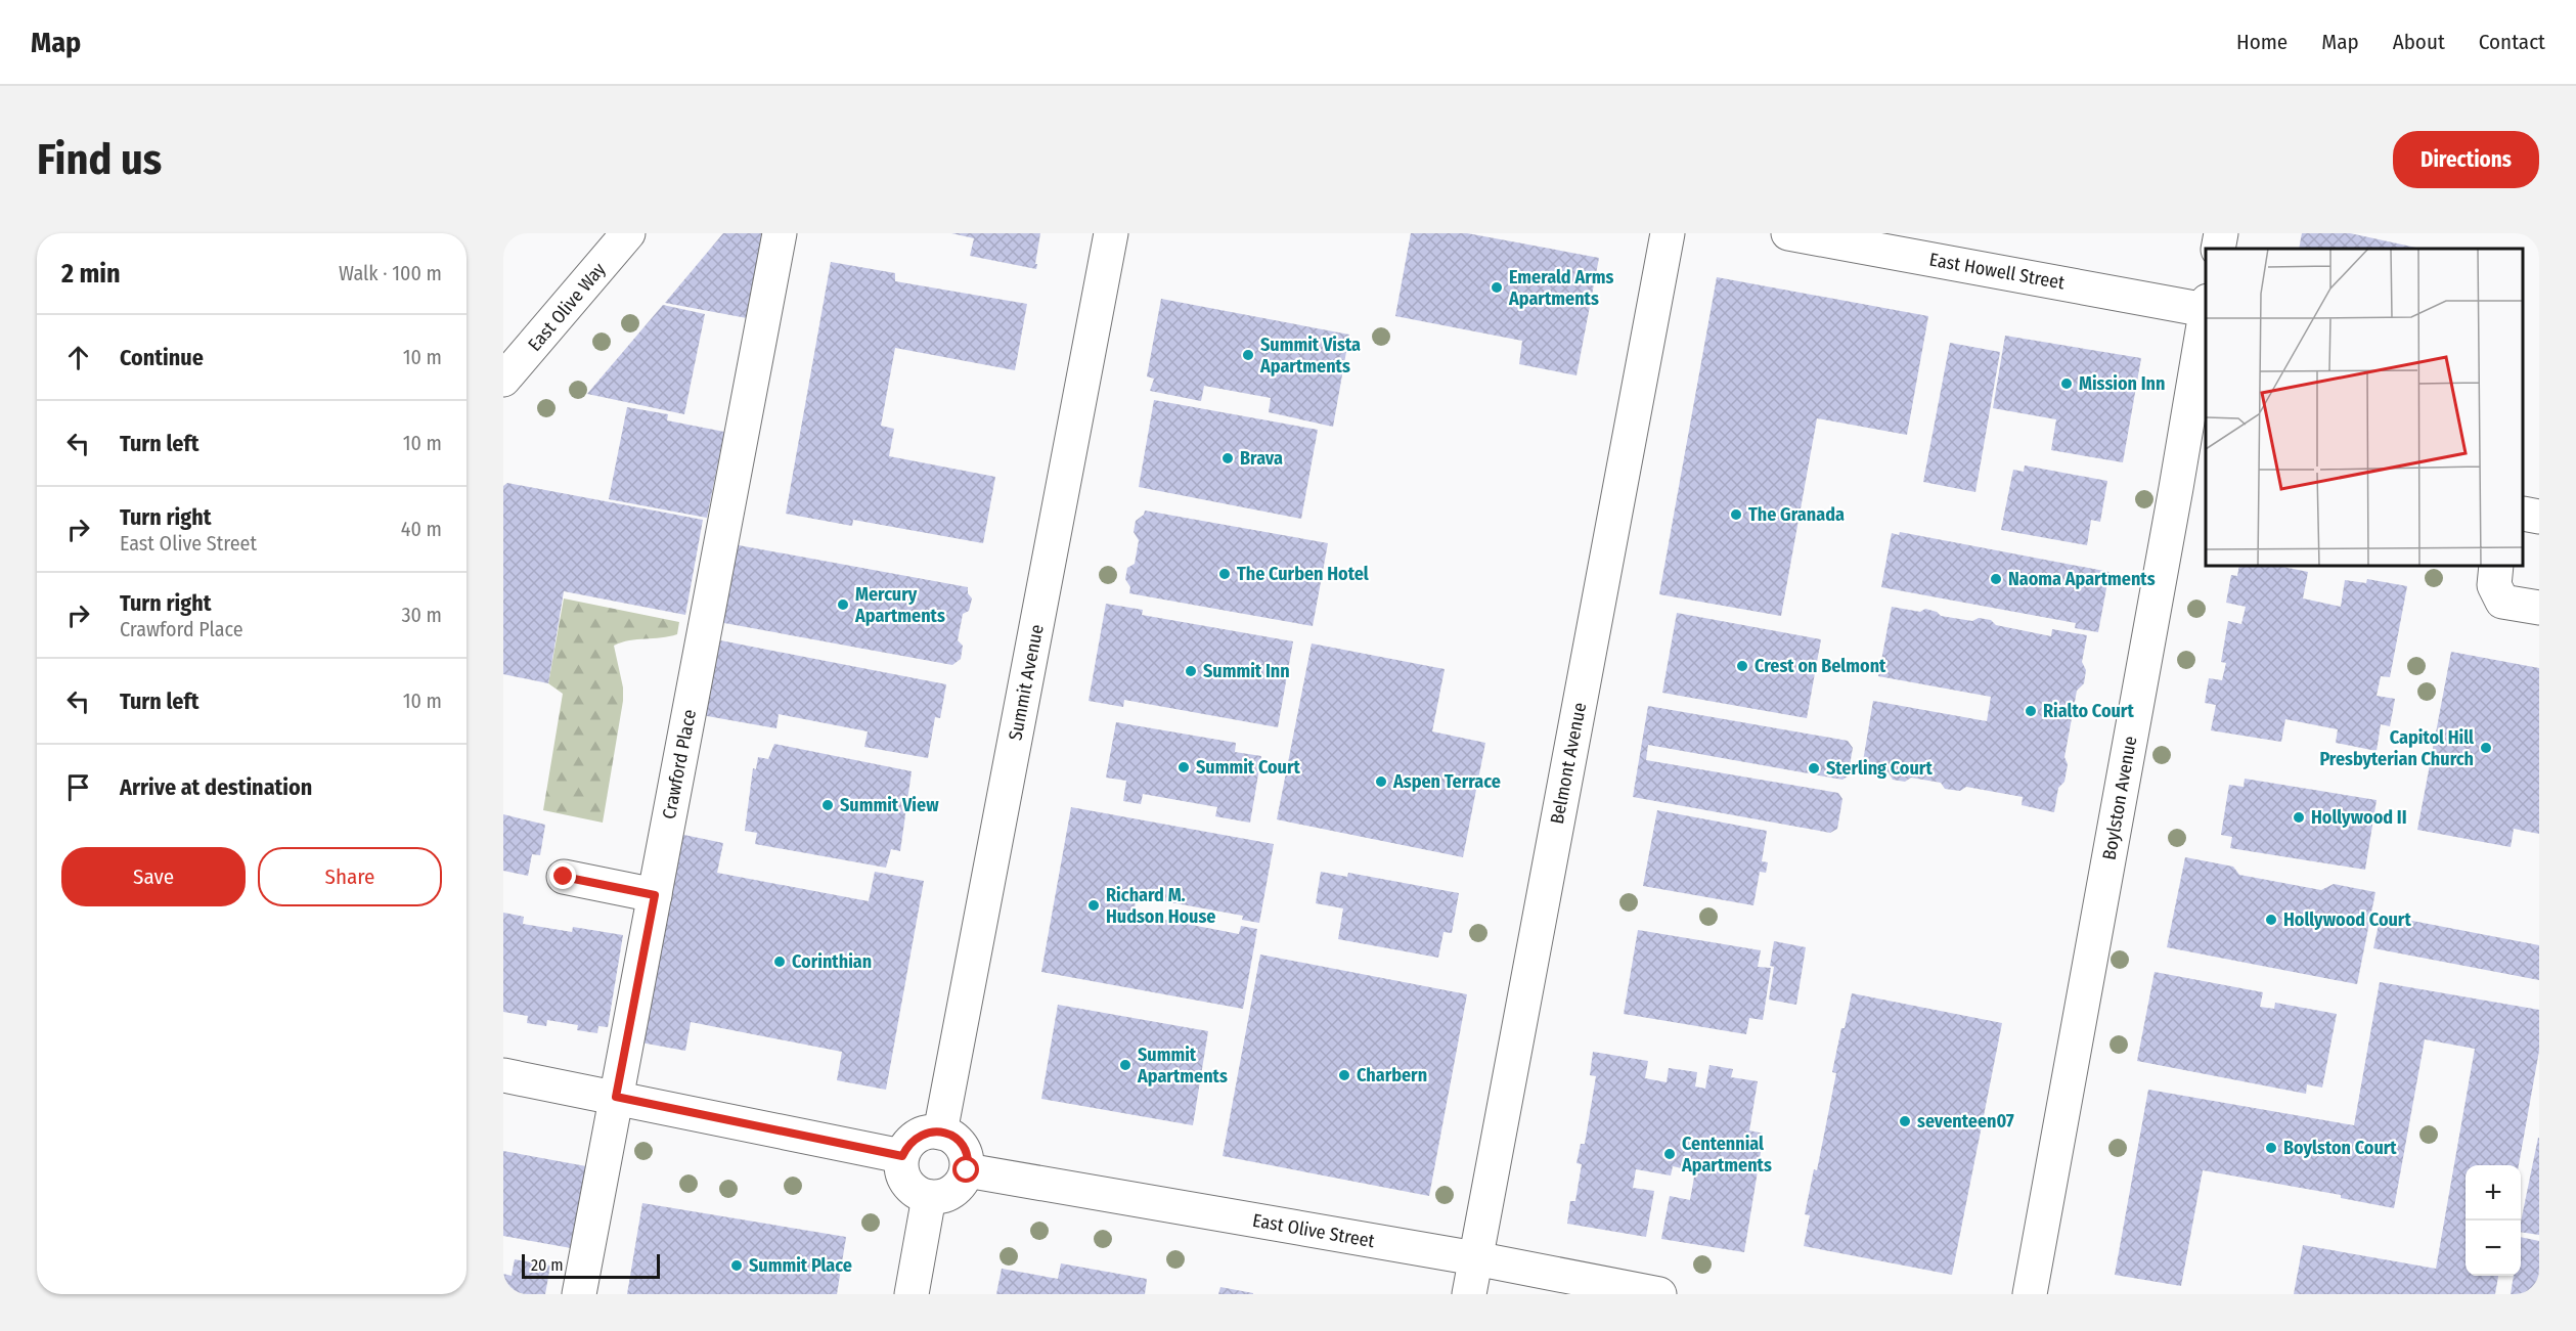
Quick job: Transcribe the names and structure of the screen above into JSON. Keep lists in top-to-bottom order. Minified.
{"streets":{"street":["East Howell Street","East Olive Way","Summit Avenue","Belmont Avenue","Crawford Place","Boylston Avenue","East Olive Street"]},"crossings":[["Summit Avenue","East Olive Street"],["Belmont Avenue","East Olive Street"]],"places":["Emerald Arms Apartments","Summit Vista Apartments","Mission Inn","Brava","The Granada","The Curben Hotel","Naoma Apartments","Mercury Apartments","Crest on Belmont","Summit Inn","Rialto Court","Capitol Hill Presbyterian Church","Summit Court","Sterling Court","Aspen Terrace","Summit View","Hollywood II","Richard M. Hudson House","Hollywood Court","Corinthian","Summit Apartments","Charbern","seventeen07","Boylston Court","Centennial Apartments","Summit Place"],"scale_bar":"20 m","page":{"header":"Map","nav":["Home","Map","About","Contact"],"buttons":["Directions",["Save","Share"]],"title":"Find us","heading":["2 min","Walk · 100 m"],"list":[["Continue","10 m"],["Turn left","10 m"],["Turn right","East Olive Street","40 m"],["Turn right","Crawford Place","30 m"],["Turn left","10 m"],"Arrive at destination"],"map_buttons":["+","−"],"scale":"20 m"}}
